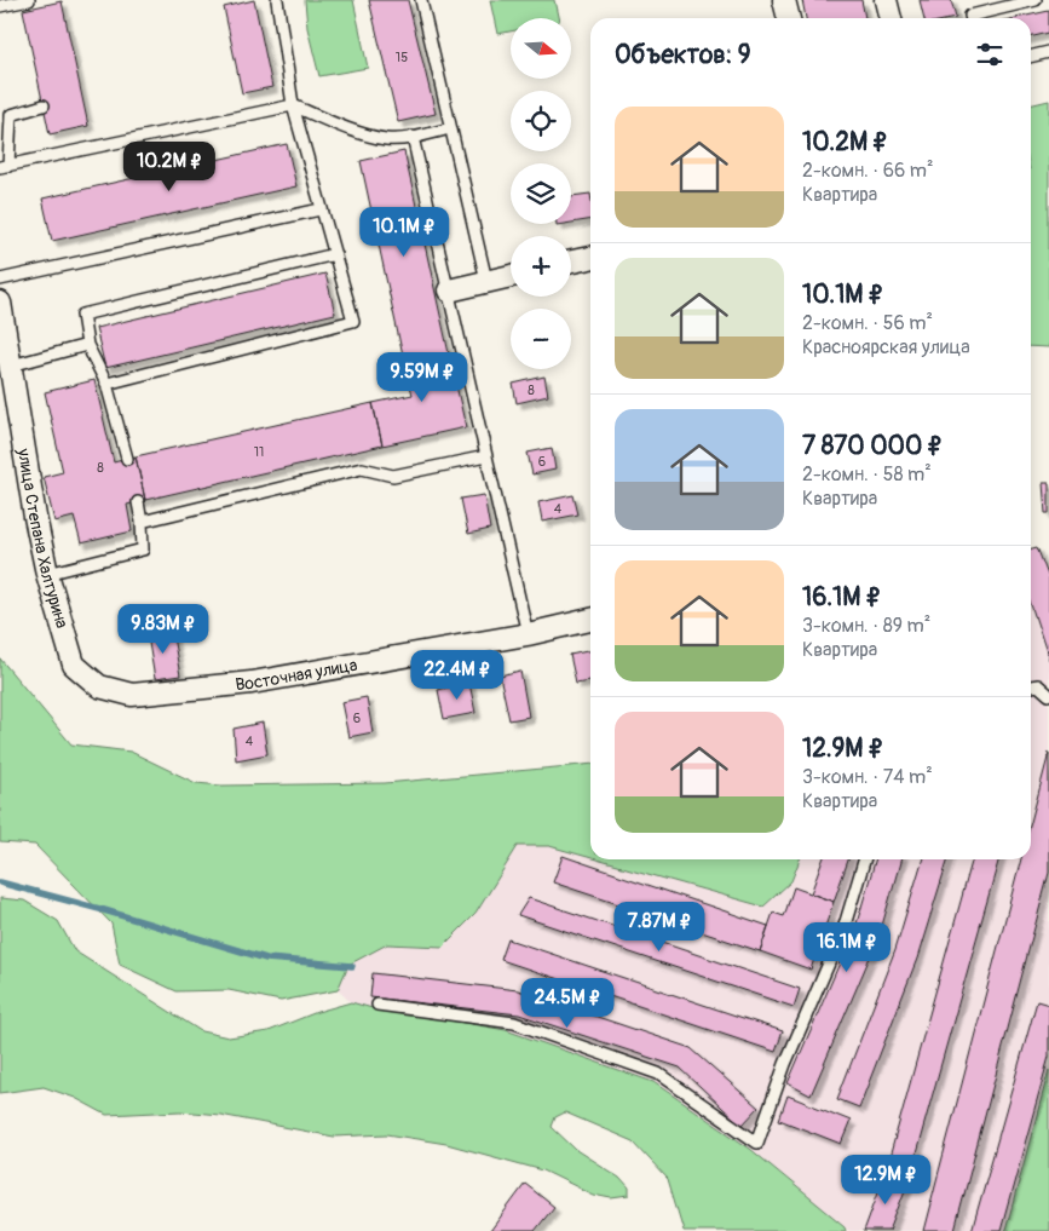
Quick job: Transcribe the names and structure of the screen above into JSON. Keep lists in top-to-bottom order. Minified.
{"streets":{"street":["улица Степана Халтурина","Восточная улица"]},"crossings":[["улица Степана Халтурина","Восточная улица"]],"house_numbers":["15","8","11","6","8","4","6","4"],"north":"right","page":{"map_buttons":["+","−"],"heading":"Объектов: 9","list":[{"name":"10.2M ₽","note":"2-комн. · 66 m² · Квартира"},{"name":"10.1M ₽","note":"2-комн. · 56 m² · Красноярская улица"},{"name":"7 870 000 ₽","note":"2-комн. · 58 m² · Квартира"},{"name":"16.1M ₽","note":"3-комн. · 89 m² · Квартира"},{"name":"12.9M ₽","note":"3-комн. · 74 m² · Квартира"}],"price":["10.2M ₽","10.1M ₽","9.59M ₽","9.83M ₽","22.4M ₽","7.87M ₽","16.1M ₽","24.5M ₽","12.9M ₽"]}}
